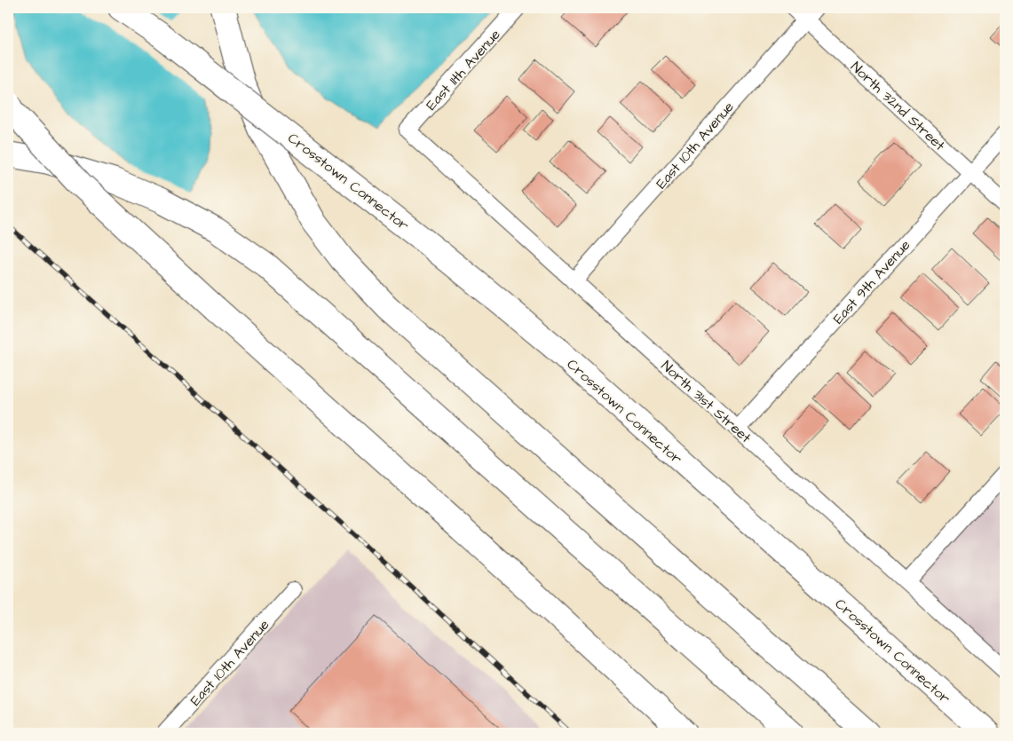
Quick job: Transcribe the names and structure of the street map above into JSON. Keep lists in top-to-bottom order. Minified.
{"streets":{"highway":["Crosstown Connector"],"street":["East 11th Avenue","North 32nd Street","East 10th Avenue","East 9th Avenue","North 31st Street"]},"crossings":[["East 11th Avenue","North 31st Street"],["North 32nd Street","East 10th Avenue"],["North 32nd Street","East 9th Avenue"],["East 10th Avenue","North 31st Street"],["East 9th Avenue","North 31st Street"]]}
